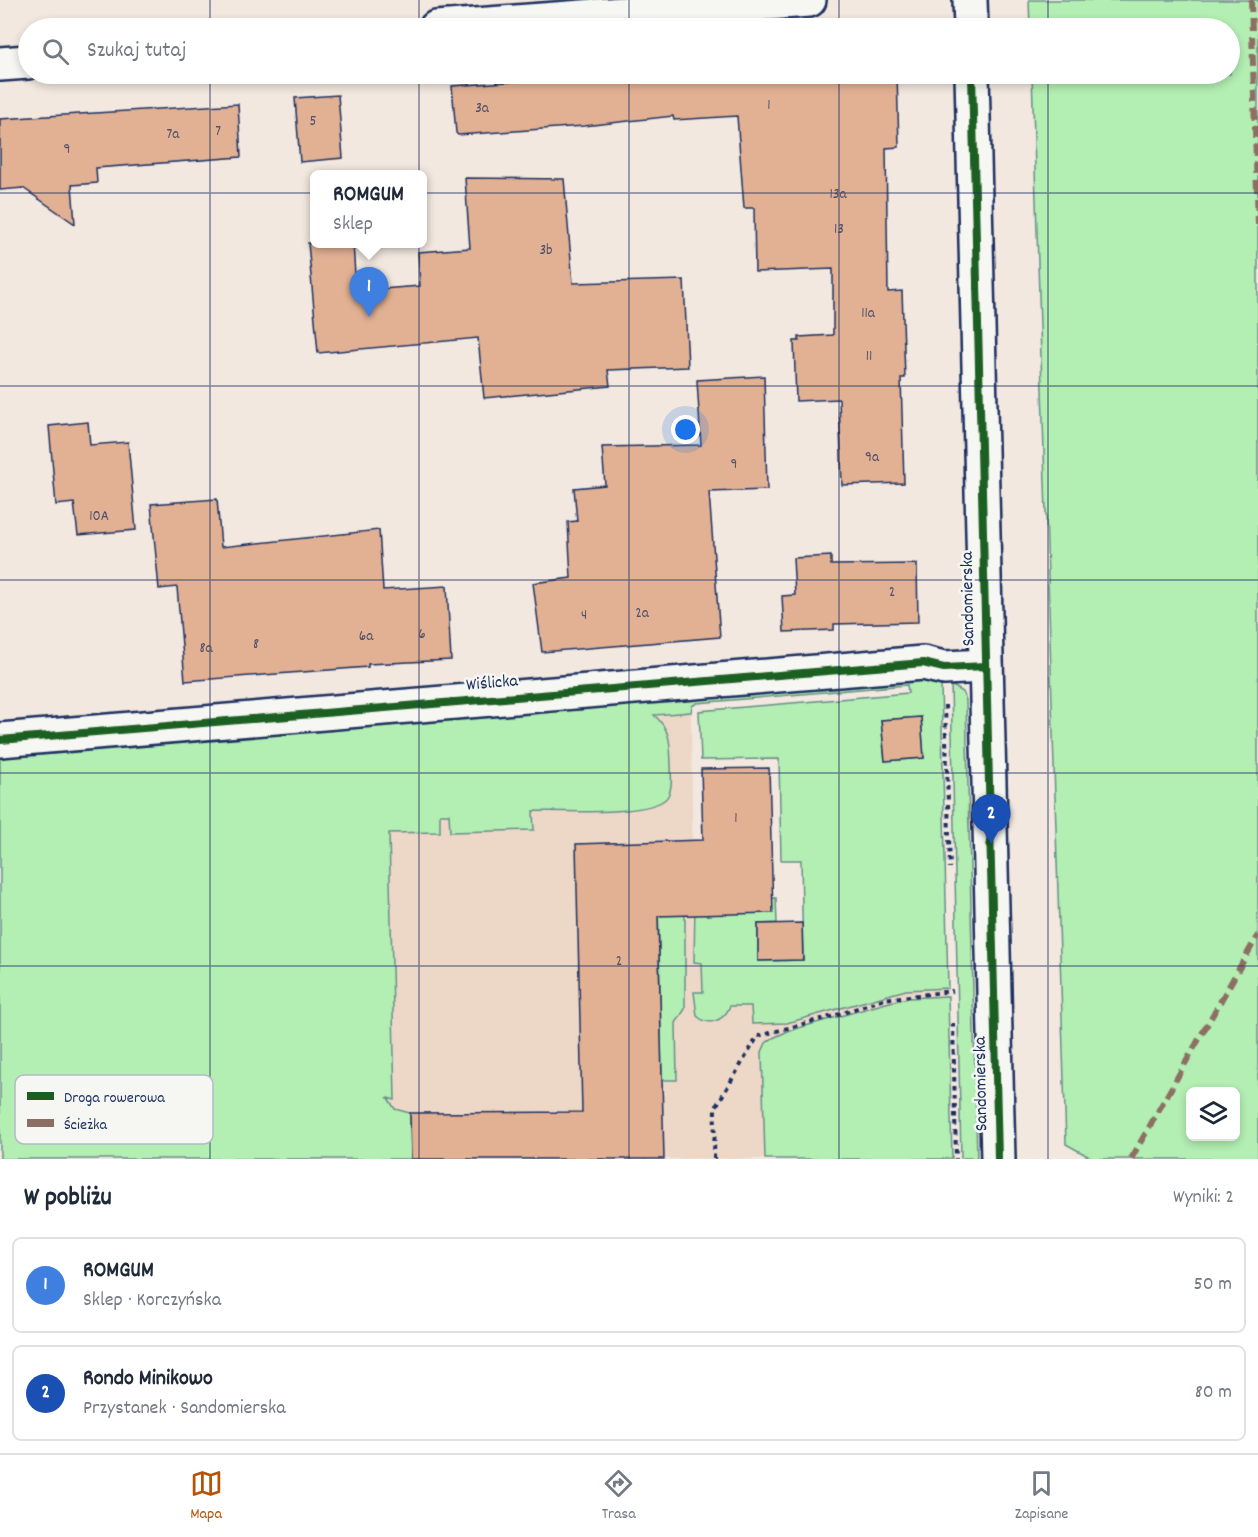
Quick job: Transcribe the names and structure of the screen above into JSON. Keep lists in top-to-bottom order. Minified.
{"streets":{"street":["Sandomierska","Wiślicka"]},"crossings":[["Sandomierska","Wiślicka"]],"house_numbers":["1","3a","5","7","7a","9","13a","13","3b","11a","11","9a","9","10A","2","2a","4","6","6a","8","8a","1","2"],"legend":["Droga rowerowa","Ścieżka"],"page":{"search":"Szukaj tutaj","popup":["ROMGUM","Sklep"],"pins":["1","2"],"heading":["W pobliżu","Wyniki: 2"],"list":[{"mark":"1","name":"ROMGUM","note":"Sklep · Korczyńska","value":"50 m"},{"mark":"2","name":"Rondo Minikowo","note":"Przystanek · Sandomierska","value":"80 m"}],"nav":["Mapa","Trasa","Zapisane"]}}
